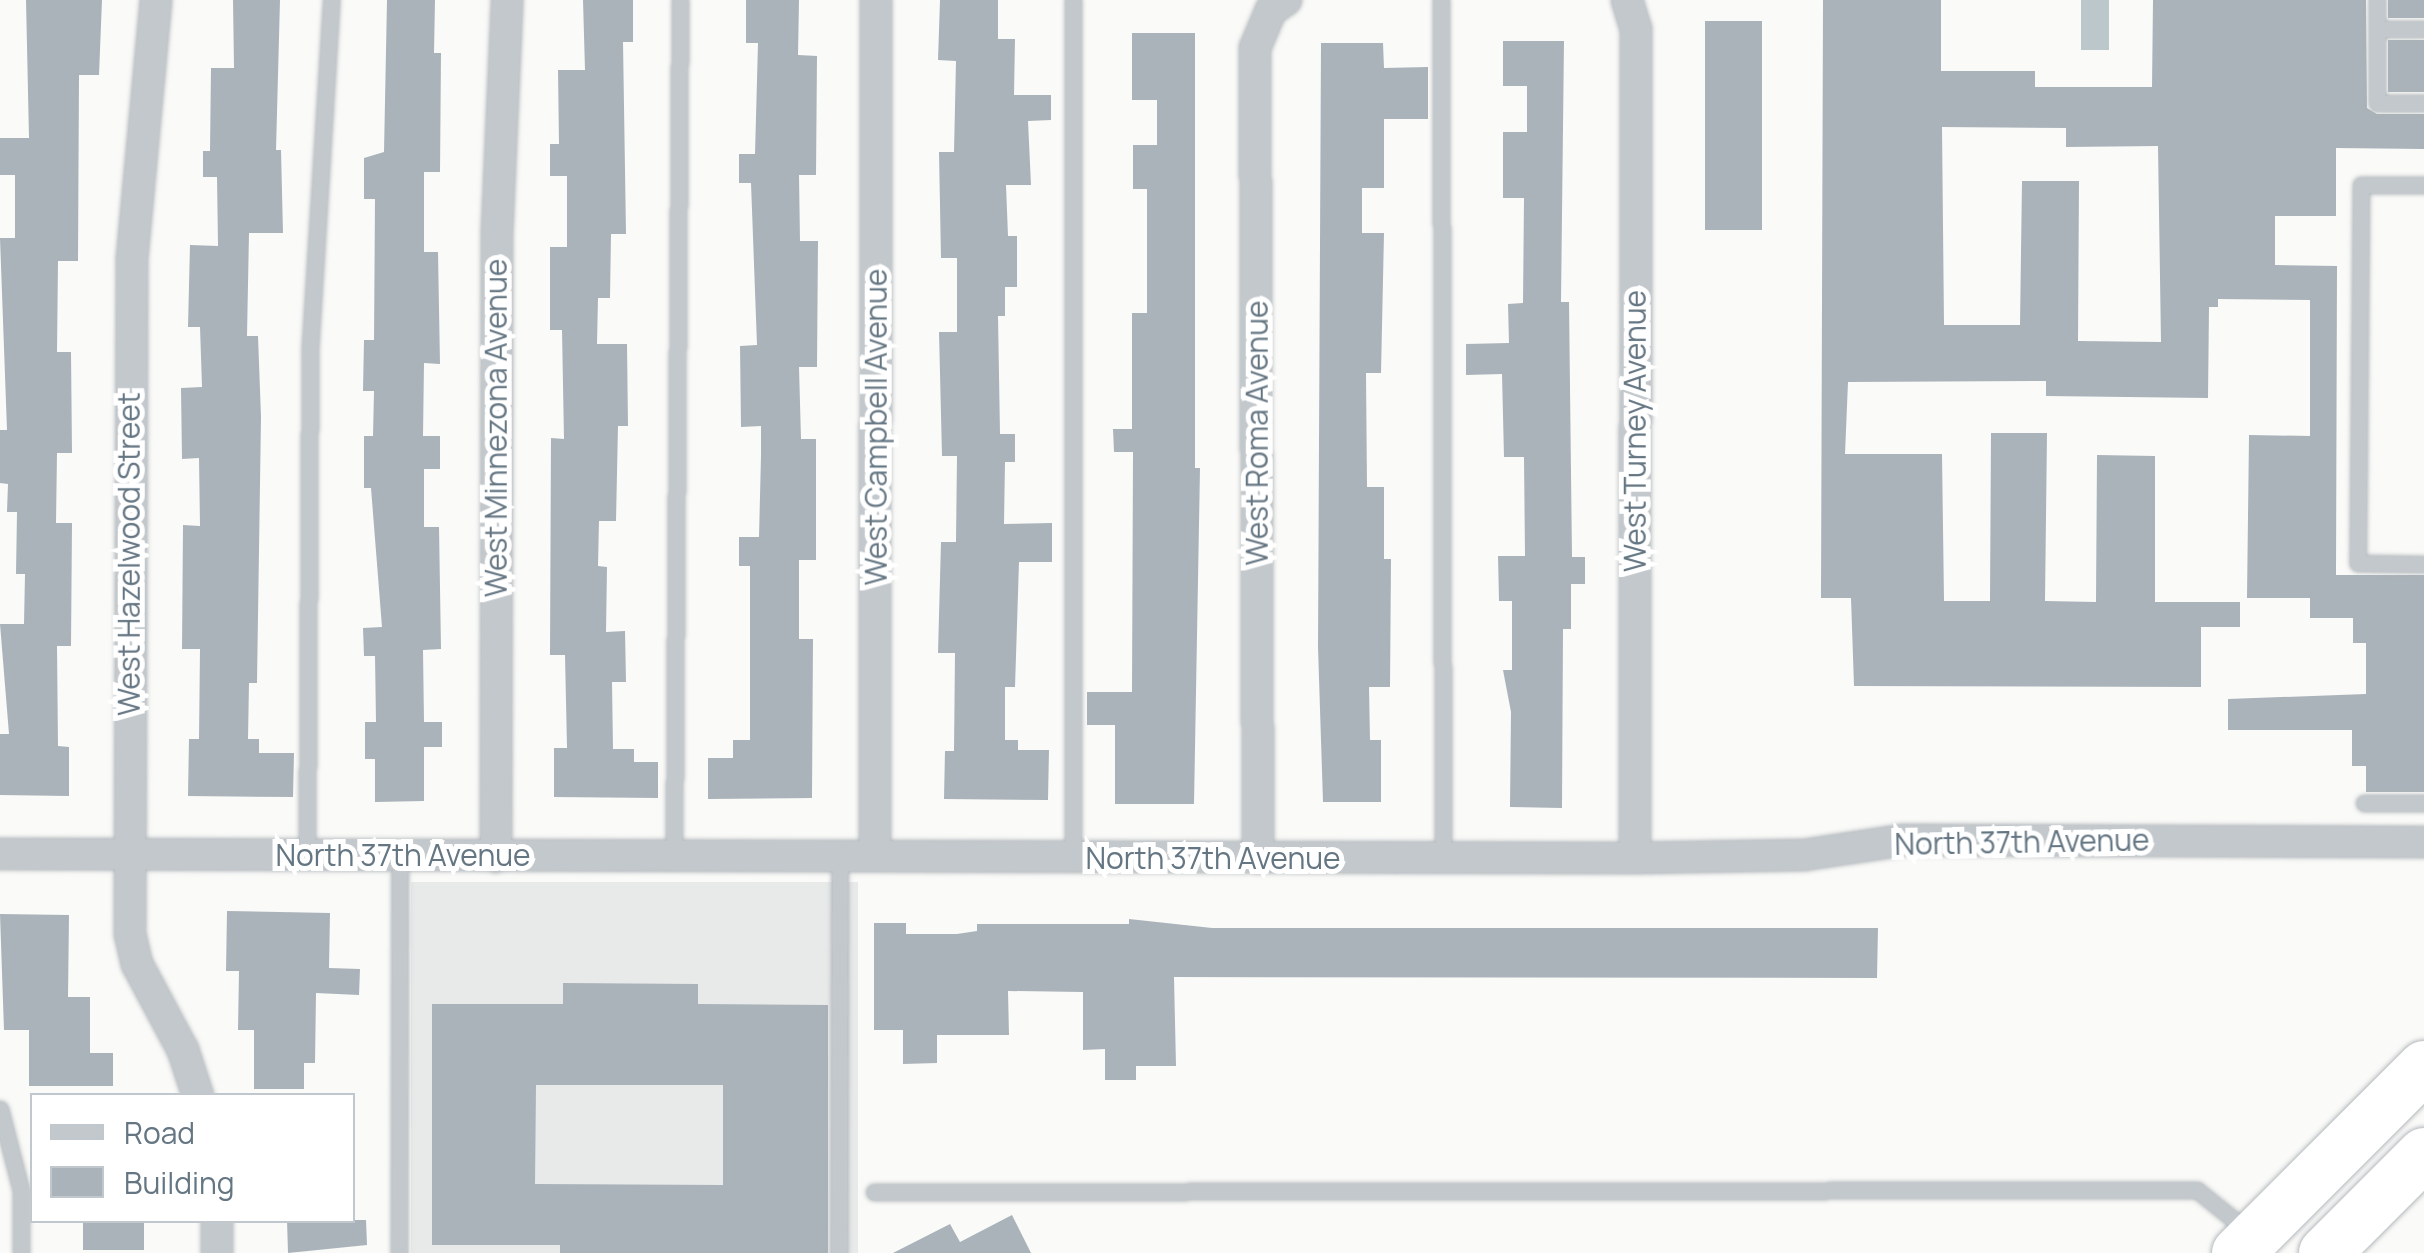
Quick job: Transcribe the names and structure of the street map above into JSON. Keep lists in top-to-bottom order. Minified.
{"streets":{"street":["West Campbell Avenue","West Minnezona Avenue","West Turney Avenue","West Roma Avenue","West Hazelwood Street","North 37th Avenue"]},"crossings":[["West Campbell Avenue","North 37th Avenue"],["West Minnezona Avenue","North 37th Avenue"],["West Turney Avenue","North 37th Avenue"],["West Roma Avenue","North 37th Avenue"],["West Hazelwood Street","North 37th Avenue"]],"legend":["Road","Building"]}
